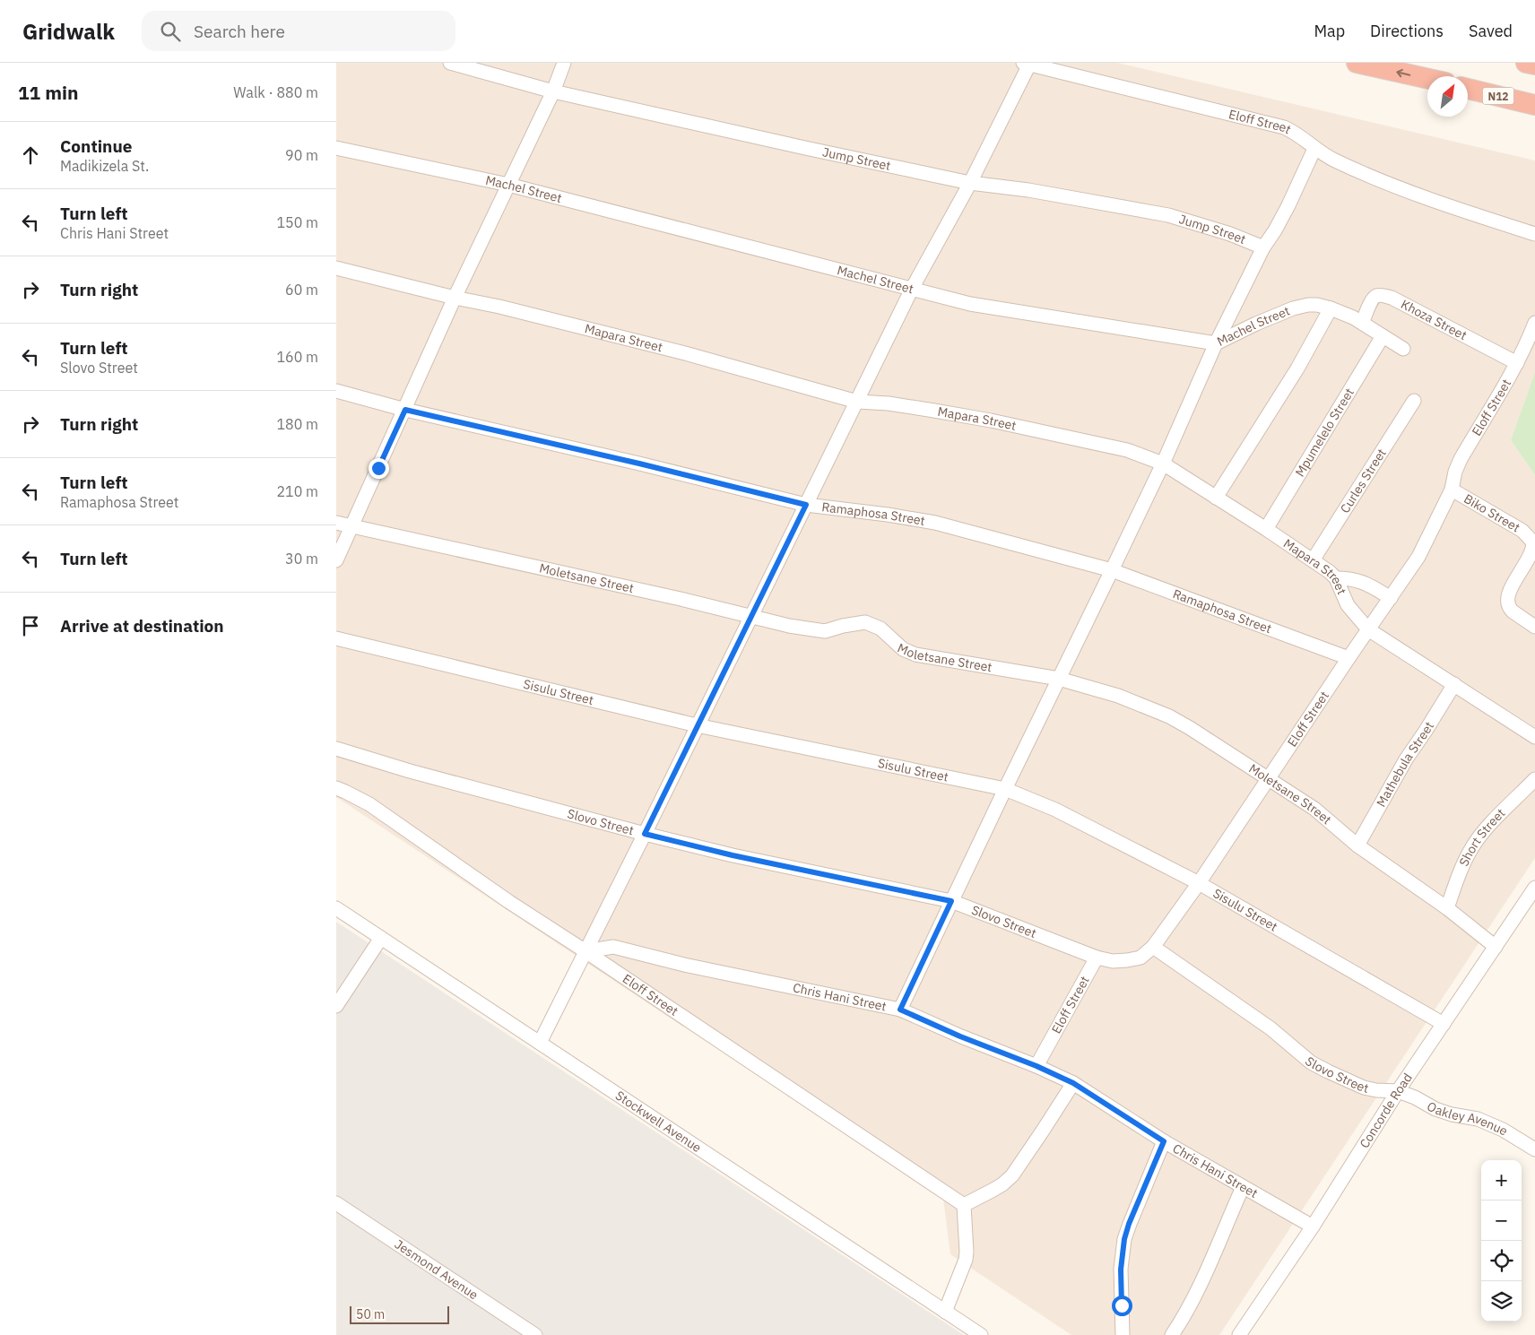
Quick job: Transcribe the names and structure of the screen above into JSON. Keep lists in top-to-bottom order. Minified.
{"streets":{"highway":["N12"],"street":["Eloff Street","Jump Street","Machel Street","Khoza Street","Mapara Street","Mpumelelo Street","Curles Street","Ramaphosa Street","Biko Street","Moletsane Street","Sisulu Street","Mathebula Street","Slovo Street","Short Street","Chris Hani Street","Concorde Road","Oakley Avenue","Stockwell Avenue","Jesmond Avenue"]},"crossings":[["Eloff Street","Khoza Street"],["Eloff Street","Mapara Street"],["Eloff Street","Ramaphosa Street"],["Eloff Street","Biko Street"],["Eloff Street","Moletsane Street"],["Eloff Street","Sisulu Street"],["Eloff Street","Slovo Street"],["Eloff Street","Chris Hani Street"],["Machel Street","Khoza Street"],["Machel Street","Mpumelelo Street"],["Mapara Street","Mpumelelo Street"],["Mapara Street","Curles Street"],["Mapara Street","Mathebula Street"],["Moletsane Street","Mathebula Street"],["Moletsane Street","Short Street"],["Moletsane Street","Concorde Road"],["Sisulu Street","Concorde Road"],["Slovo Street","Concorde Road"],["Slovo Street","Oakley Avenue"],["Chris Hani Street","Concorde Road"],["Concorde Road","Oakley Avenue"]],"scale_bar":"50 m","north":"top right","page":{"header":"Gridwalk","search":"Search here","nav":["Map","Directions","Saved"],"heading":["11 min","Walk · 880 m"],"list":[["Continue","Madikizela St.","90 m"],["Turn left","Chris Hani Street","150 m"],["Turn right","60 m"],["Turn left","Slovo Street","160 m"],["Turn right","180 m"],["Turn left","Ramaphosa Street","210 m"],["Turn left","30 m"],"Arrive at destination"],"map_buttons":["+","−"],"scale":"50 m"}}
